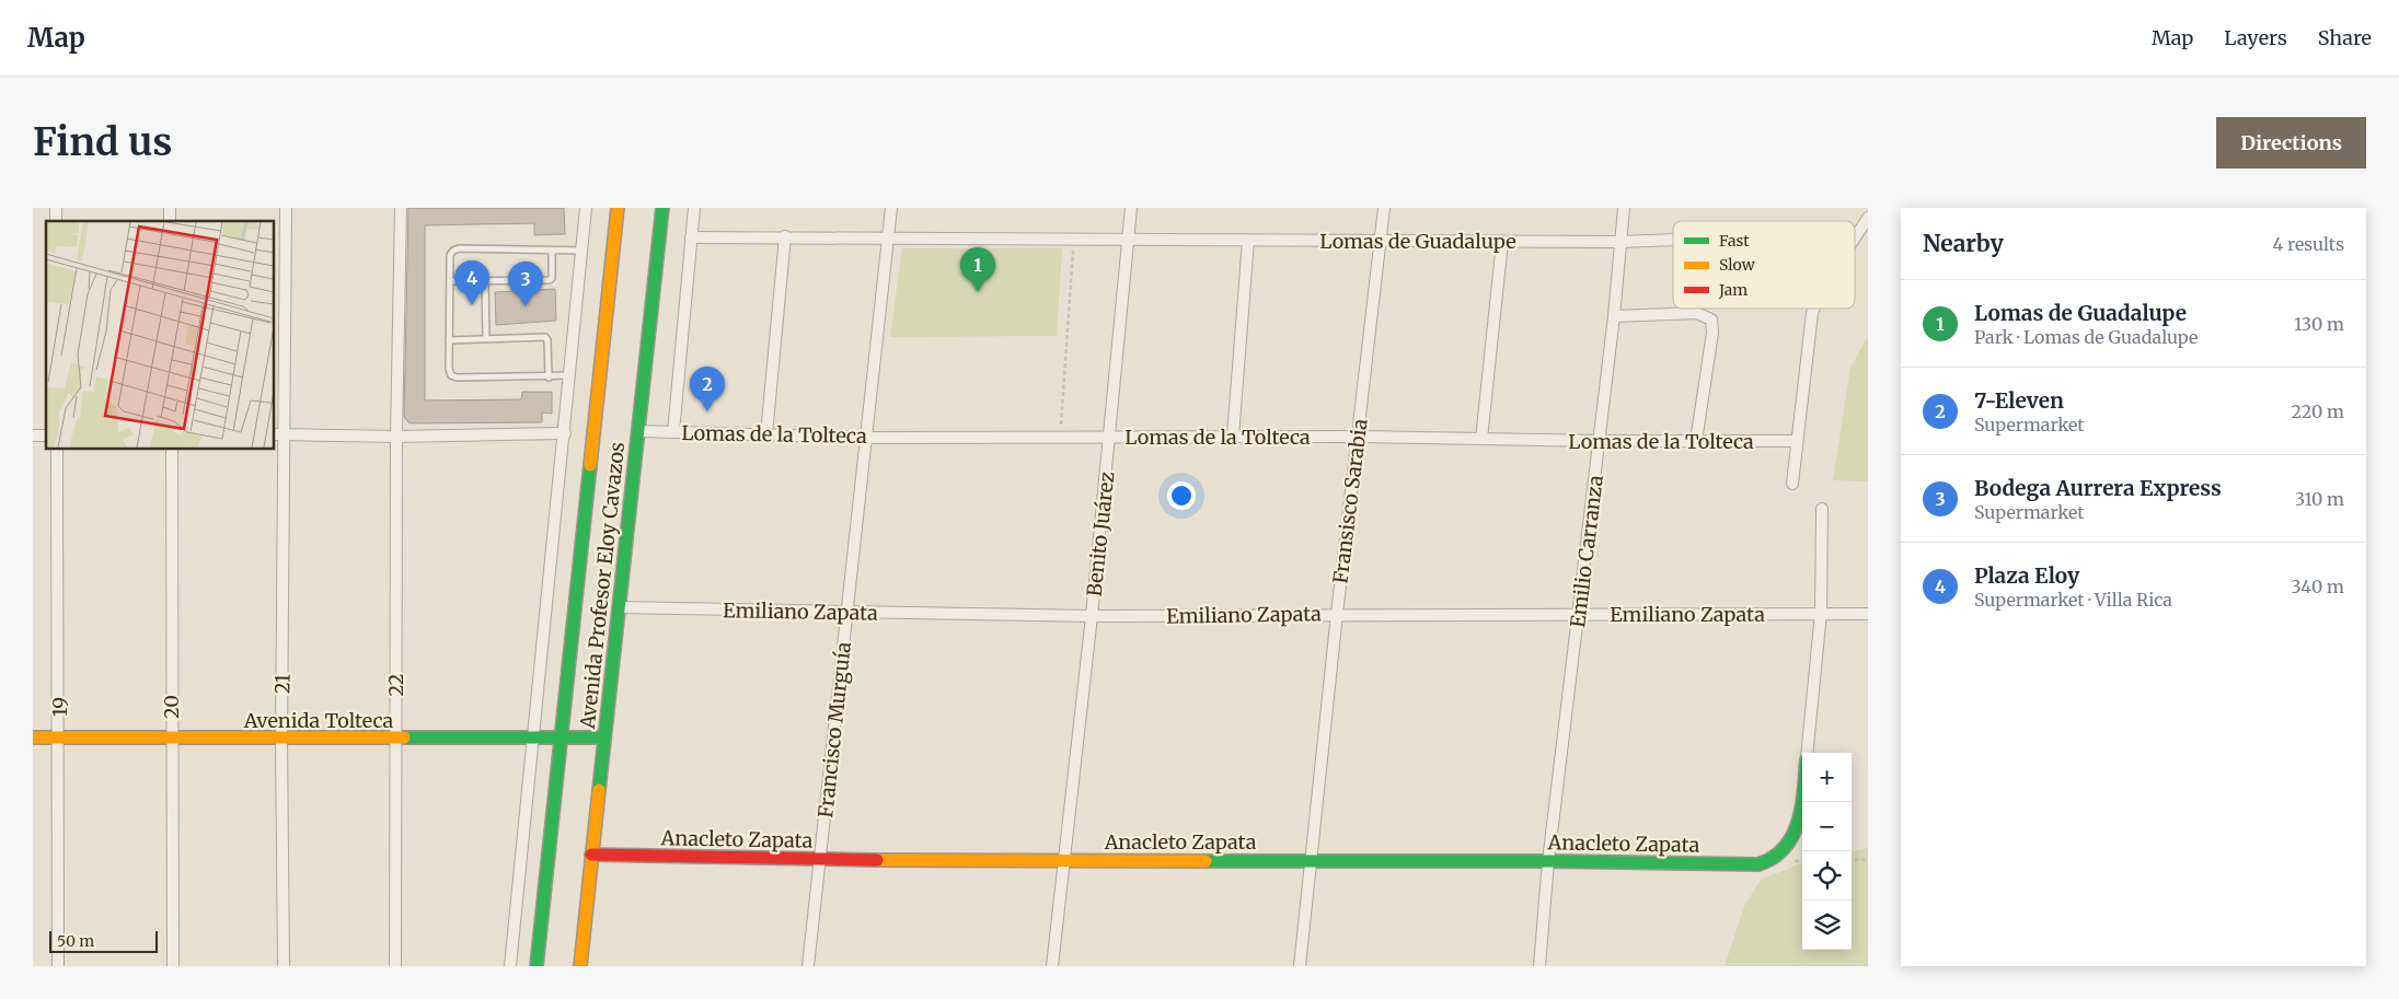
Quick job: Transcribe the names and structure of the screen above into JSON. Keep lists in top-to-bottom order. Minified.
{"streets":{"street":["Lomas de Guadalupe","Lomas de la Tolteca","Fransisco Sarabia","Benito Juárez","Emilio Carranza","Avenida Profesor Eloy Cavazos","Emiliano Zapata","21","22","19","20","Avenida Tolteca","Francisco Murguía","Anacleto Zapata"]},"crossings":[["Lomas de Guadalupe","Fransisco Sarabia"],["Lomas de Guadalupe","Benito Juárez"],["Lomas de Guadalupe","Emilio Carranza"],["Lomas de Guadalupe","Francisco Murguía"],["Lomas de la Tolteca","Fransisco Sarabia"],["Lomas de la Tolteca","Benito Juárez"],["Lomas de la Tolteca","Emilio Carranza"],["Lomas de la Tolteca","Avenida Profesor Eloy Cavazos"],["Lomas de la Tolteca","Francisco Murguía"],["Fransisco Sarabia","Emiliano Zapata"],["Fransisco Sarabia","Anacleto Zapata"],["Benito Juárez","Emiliano Zapata"],["Benito Juárez","Anacleto Zapata"],["Emilio Carranza","Emiliano Zapata"],["Emilio Carranza","Anacleto Zapata"],["Avenida Profesor Eloy Cavazos","Emiliano Zapata"],["Avenida Profesor Eloy Cavazos","Avenida Tolteca"],["Avenida Profesor Eloy Cavazos","Anacleto Zapata"],["Emiliano Zapata","Francisco Murguía"],["21","Avenida Tolteca"],["22","Avenida Tolteca"],["19","Avenida Tolteca"],["20","Avenida Tolteca"],["Francisco Murguía","Anacleto Zapata"]],"legend":["Fast","Slow","Jam"],"scale_bar":"50 m","page":{"header":"Map","nav":["Map","Layers","Share"],"buttons":"Directions","title":"Find us","heading":["Nearby","4 results"],"pins":["1","4","3","2"],"list":[{"mark":"1","name":"Lomas de Guadalupe","note":"Park · Lomas de Guadalupe","value":"130 m"},{"mark":"2","name":"7-Eleven","note":"Supermarket","value":"220 m"},{"mark":"3","name":"Bodega Aurrera Express","note":"Supermarket","value":"310 m"},{"mark":"4","name":"Plaza Eloy","note":"Supermarket · Villa Rica","value":"340 m"}],"map_buttons":["+","−"],"scale":"50 m"}}
